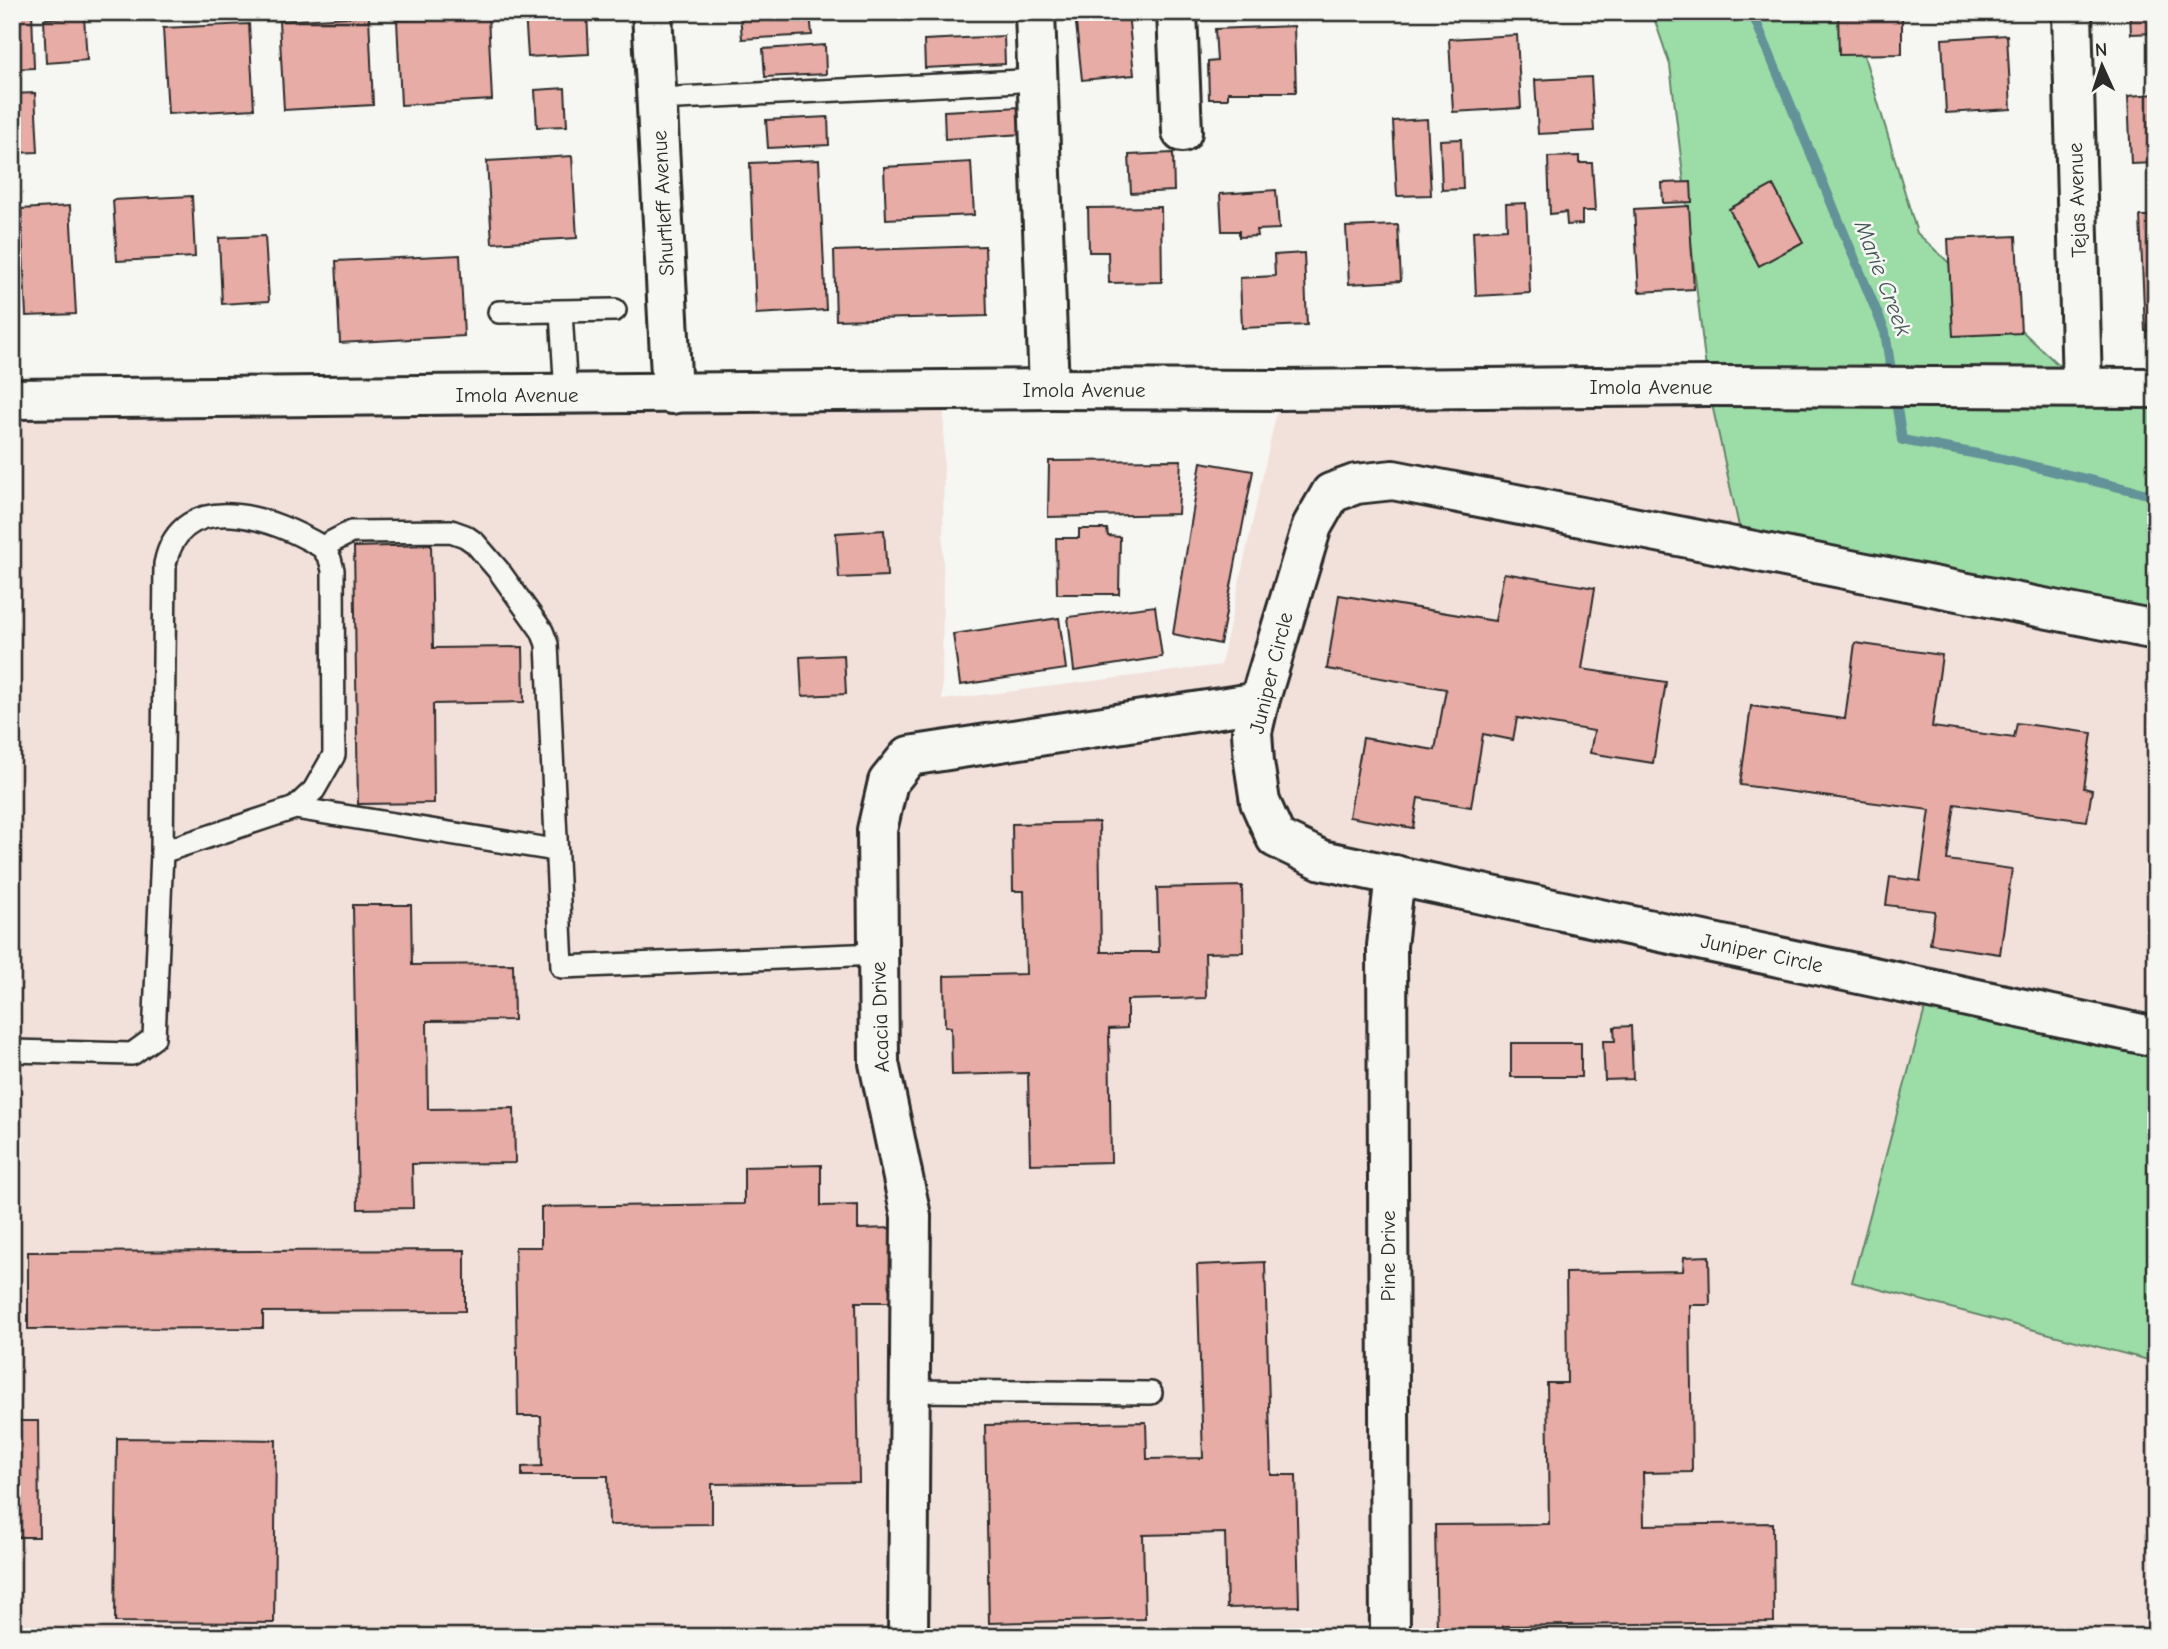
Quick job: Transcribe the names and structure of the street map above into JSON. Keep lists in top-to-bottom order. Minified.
{"streets":{"street":["Tejas Avenue","Shurtleff Avenue","Imola Avenue","Juniper Circle","Acacia Drive","Pine Drive"]},"crossings":[["Tejas Avenue","Imola Avenue"],["Shurtleff Avenue","Imola Avenue"],["Juniper Circle","Acacia Drive"],["Juniper Circle","Pine Drive"]],"water":["Marie Creek"],"north":"top"}
